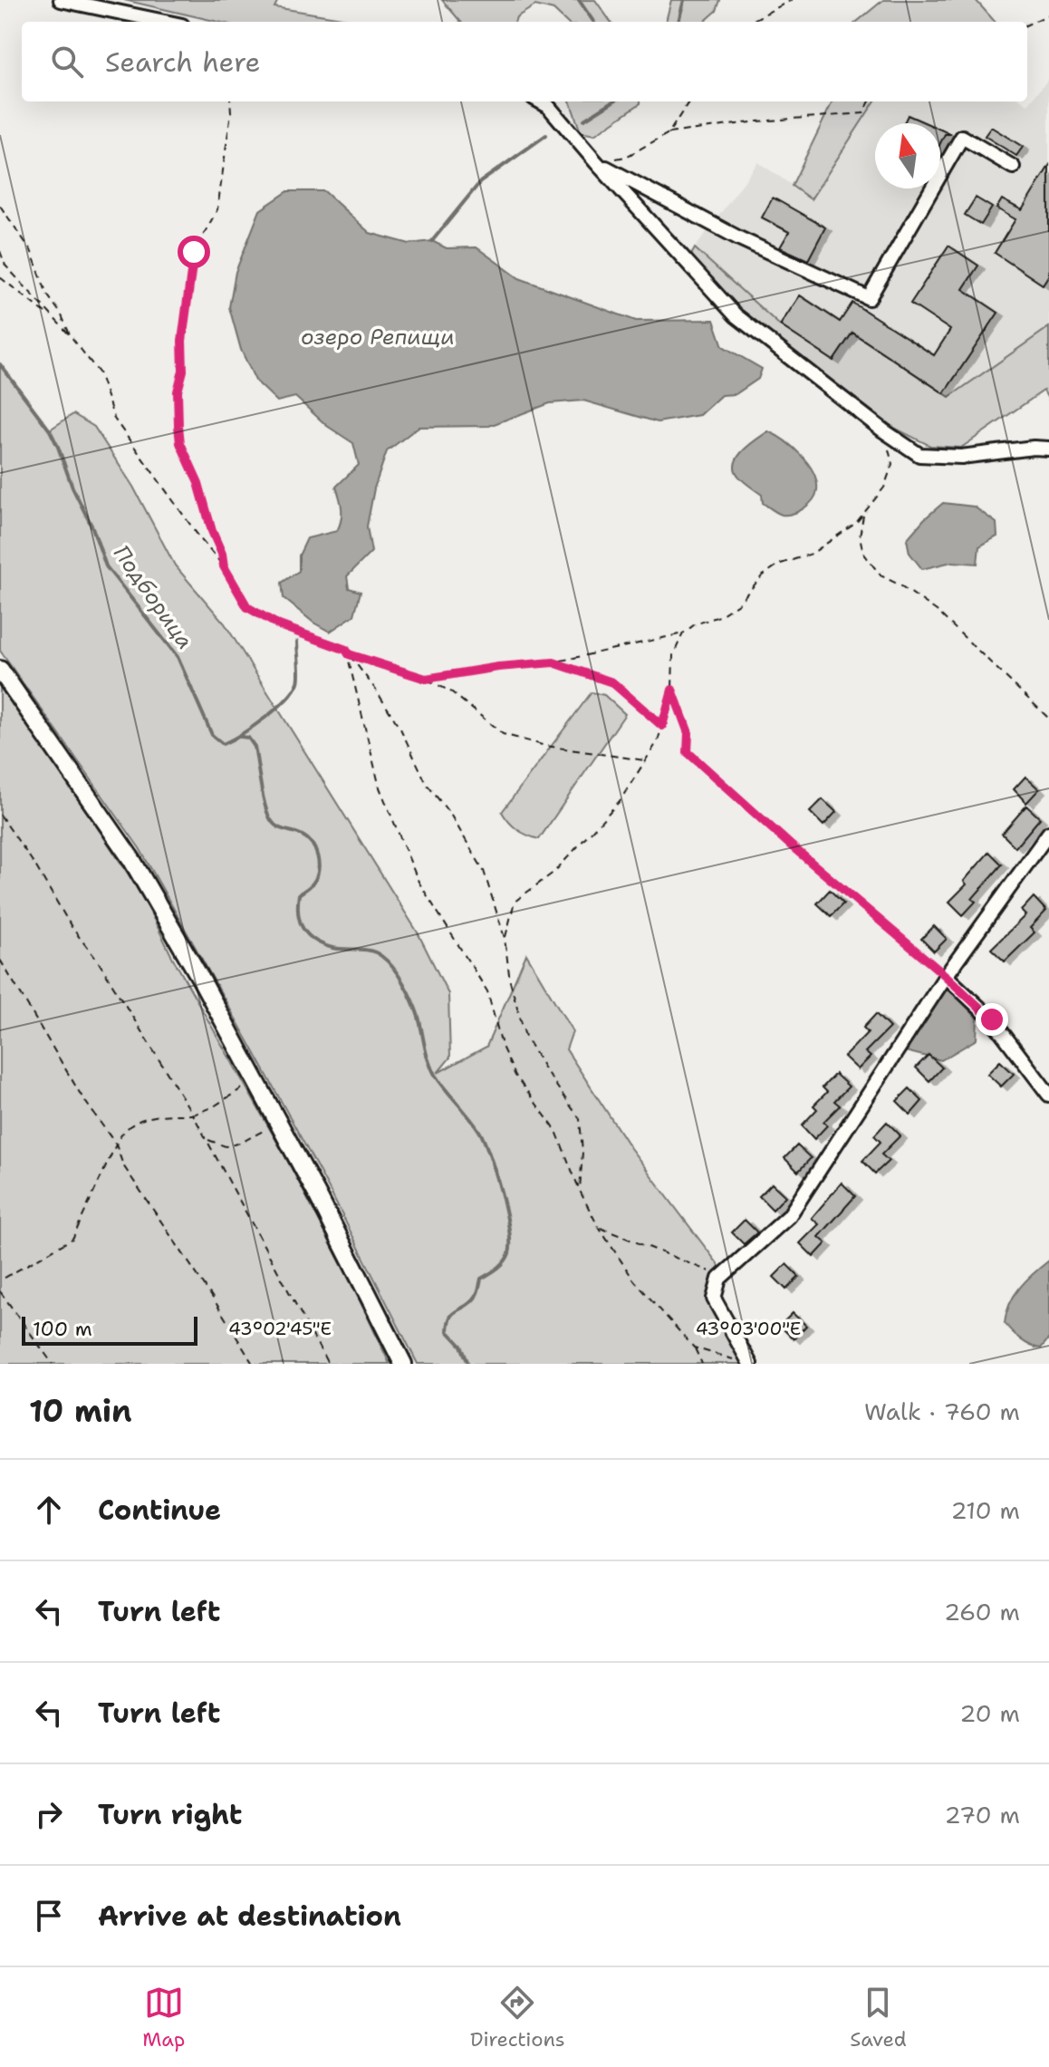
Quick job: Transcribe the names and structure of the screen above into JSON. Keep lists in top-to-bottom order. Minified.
{"water":["озеро Репищи","Подборица"],"scale_bar":"100 m","north":"top","page":{"search":"Search here","scale":"100 m","heading":["10 min","Walk · 760 m"],"list":[["Continue","210 m"],["Turn left","260 m"],["Turn left","20 m"],["Turn right","270 m"],"Arrive at destination"],"nav":["Map","Directions","Saved"]},"coordinates":["43°02'45\"E","43°03'00\"E"]}
